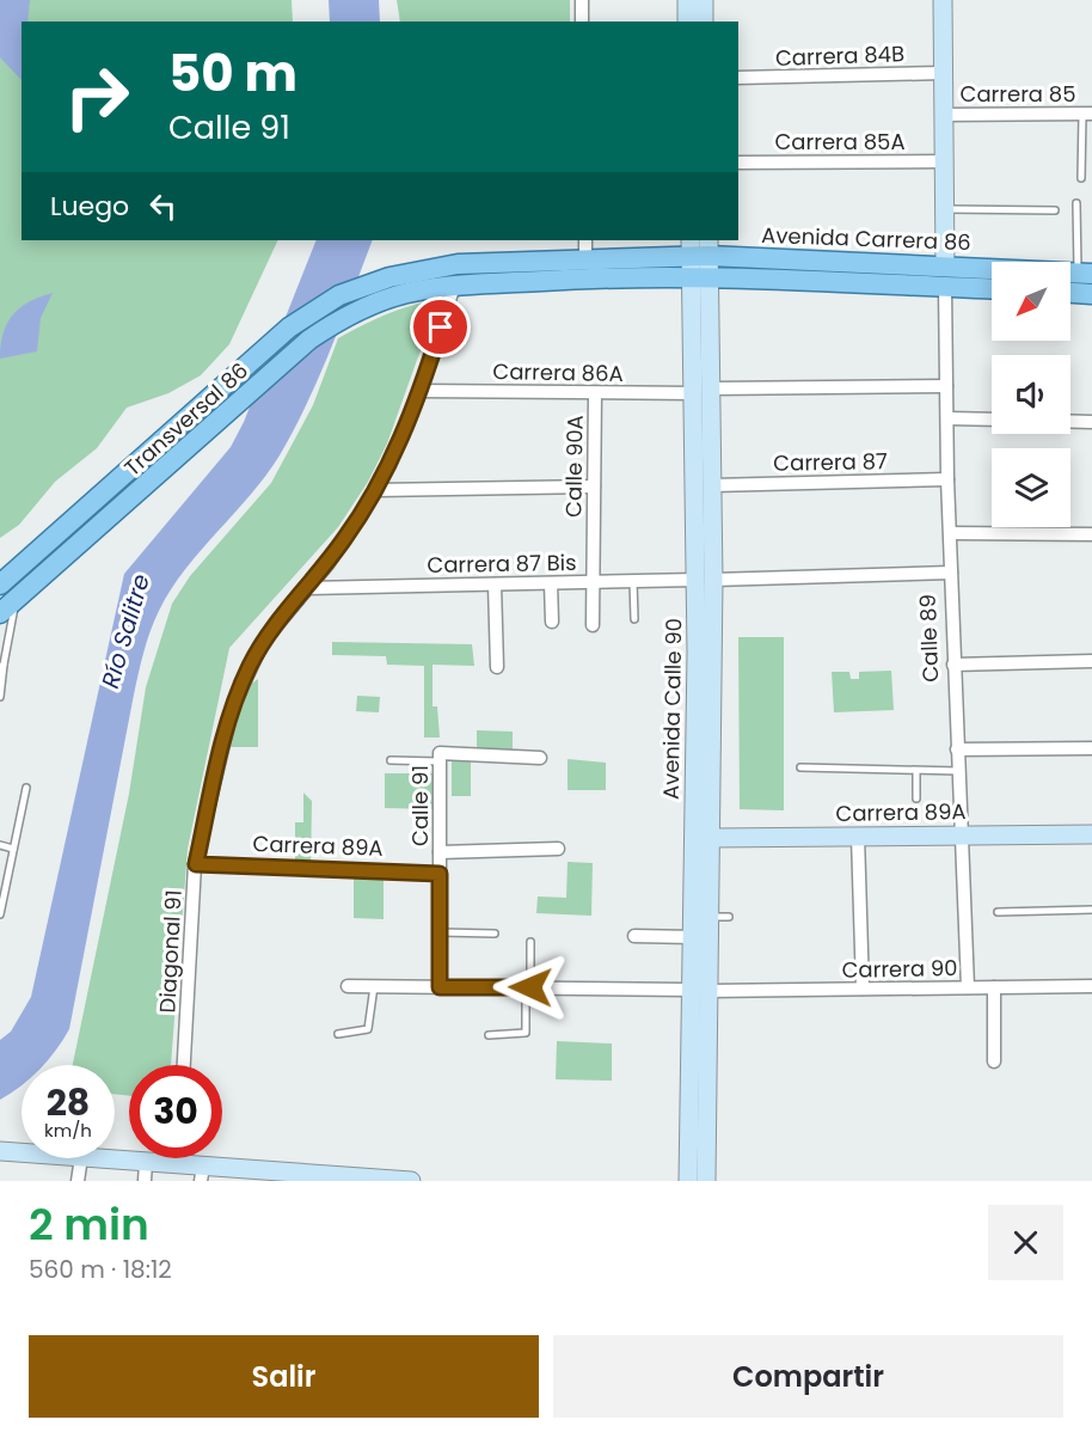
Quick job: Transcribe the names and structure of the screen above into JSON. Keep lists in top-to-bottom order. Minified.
{"streets":{"main road":["Avenida Carrera 86","Transversal 86","Avenida Calle 90","Carrera 89A"],"street":["Carrera 84B","Carrera 85","Carrera 85A","Carrera 86A","Carrera 87","Calle 90A","Carrera 87 Bis","Calle 89","Calle 91","Diagonal 91","Carrera 90"]},"crossings":[["Avenida Carrera 86","Transversal 86"],["Avenida Carrera 86","Calle 89"],["Avenida Carrera 86","Avenida Calle 90"],["Avenida Carrera 86","Diagonal 91"],["Carrera 86A","Calle 90A"],["Carrera 86A","Calle 89"],["Carrera 86A","Avenida Calle 90"],["Carrera 86A","Diagonal 91"],["Carrera 87","Calle 89"],["Carrera 87","Avenida Calle 90"],["Calle 90A","Carrera 87 Bis"],["Carrera 87 Bis","Calle 89"],["Carrera 87 Bis","Avenida Calle 90"],["Carrera 87 Bis","Diagonal 91"],["Calle 89","Carrera 89A"],["Calle 89","Carrera 90"],["Avenida Calle 90","Carrera 89A"],["Avenida Calle 90","Carrera 90"],["Calle 91","Carrera 89A"],["Calle 91","Carrera 90"],["Carrera 89A","Diagonal 91"]],"water":["Río Salitre"],"north":"bottom left","page":{"turn":["50 m","Calle 91"],"then":"Luego","speed":"28 km/h","limit":"30","heading":["2 min","560 m · 18:12"],"buttons":["Salir","Compartir"]}}
